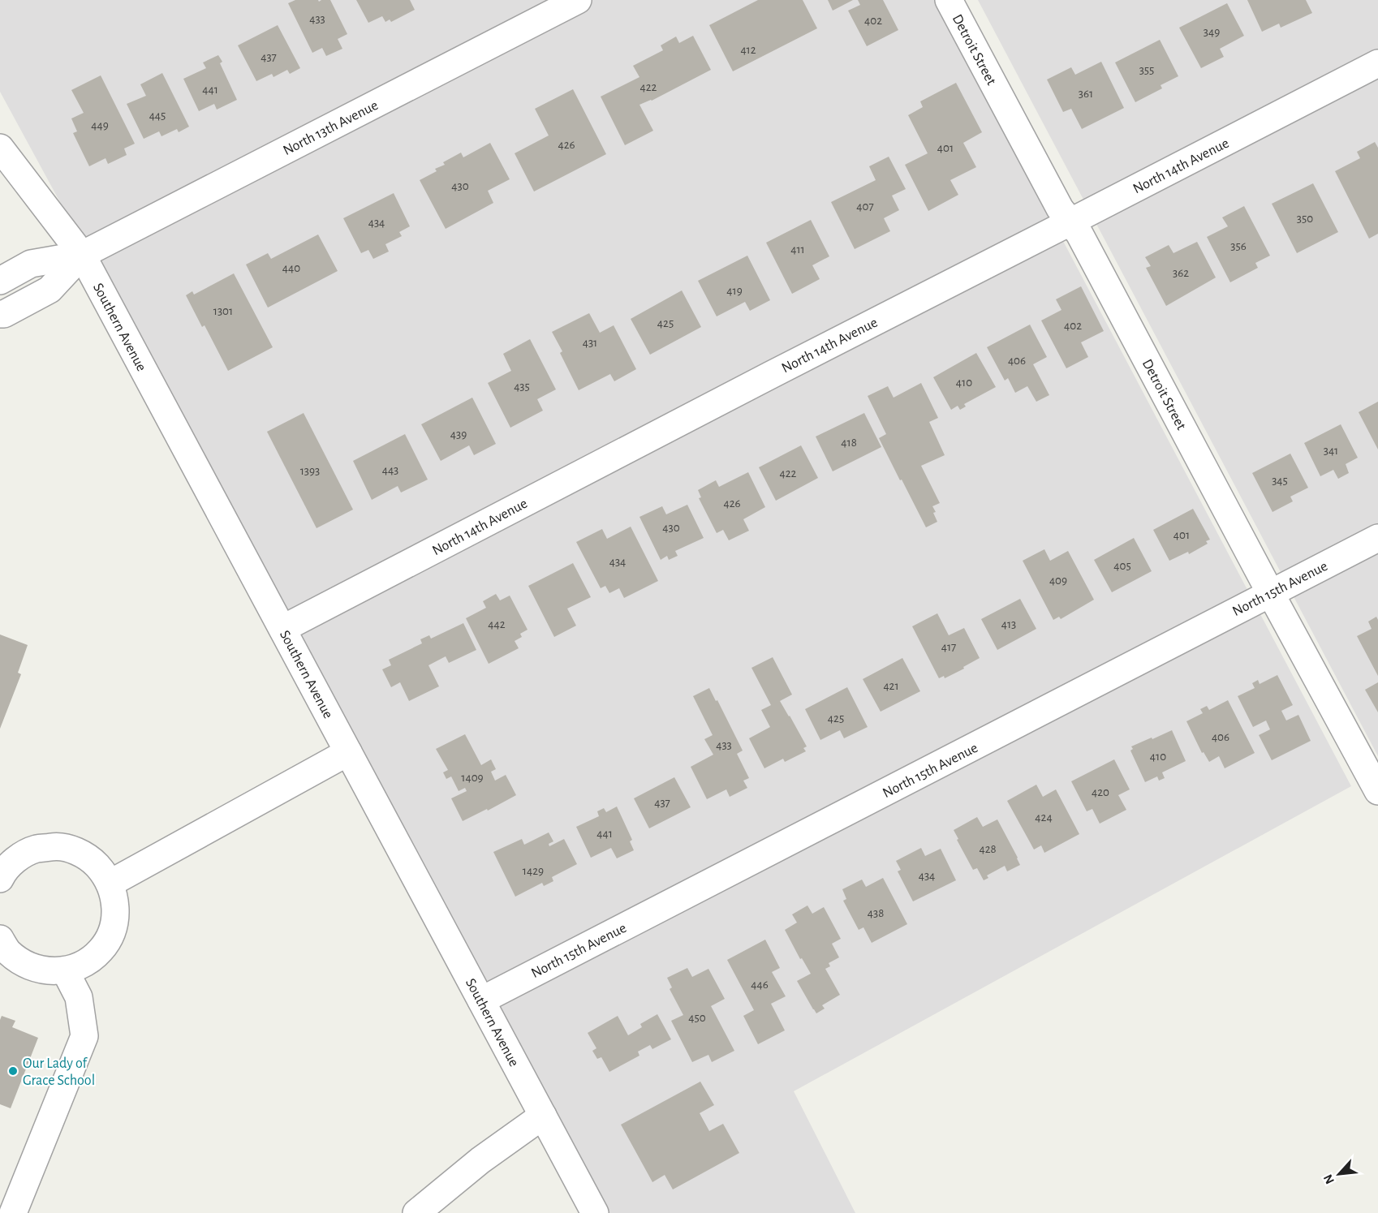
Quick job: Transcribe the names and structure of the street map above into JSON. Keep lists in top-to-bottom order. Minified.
{"streets":{"street":["Detroit Street","North 13th Avenue","North 14th Avenue","Southern Avenue","North 15th Avenue"]},"crossings":[["Detroit Street","North 14th Avenue"],["Detroit Street","North 15th Avenue"],["North 13th Avenue","Southern Avenue"],["North 14th Avenue","Southern Avenue"],["Southern Avenue","North 15th Avenue"]],"places":["Our Lady of Grace School"],"house_numbers":["433","402","349","412","437","355","422","441","361","445","449","426","401","430","407","350","434","356","411","440","362","419","1301","425","402","431","406","410","435","439","418","341","443","1393","422","345","426","430","401","434","405","409","442","413","417","421","425","406","433","410","1409","420","437","424","441","428","1429","434","438","446","450"],"north":"bottom left"}
